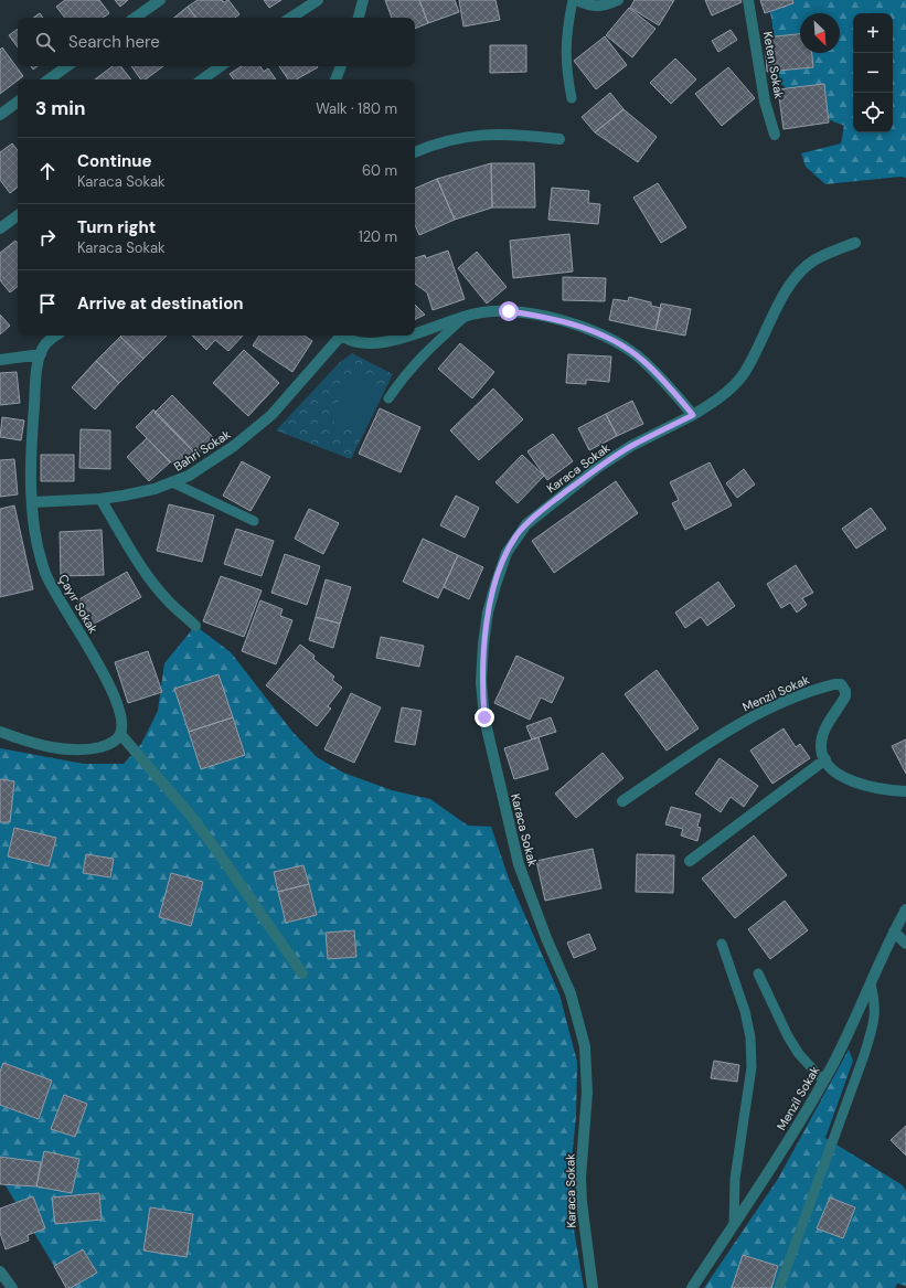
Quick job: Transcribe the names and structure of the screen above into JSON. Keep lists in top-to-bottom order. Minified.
{"streets":{"street":["Keten Sokak","Bahri Sokak","Karaca Sokak","Çayır Sokak","Menzil Sokak"]},"crossings":[["Bahri Sokak","Çayır Sokak"]],"north":"bottom right","page":{"map_buttons":["+","−"],"search":"Search here","heading":["3 min","Walk · 180 m"],"list":[["Continue","Karaca Sokak","60 m"],["Turn right","Karaca Sokak","120 m"],"Arrive at destination"]}}
